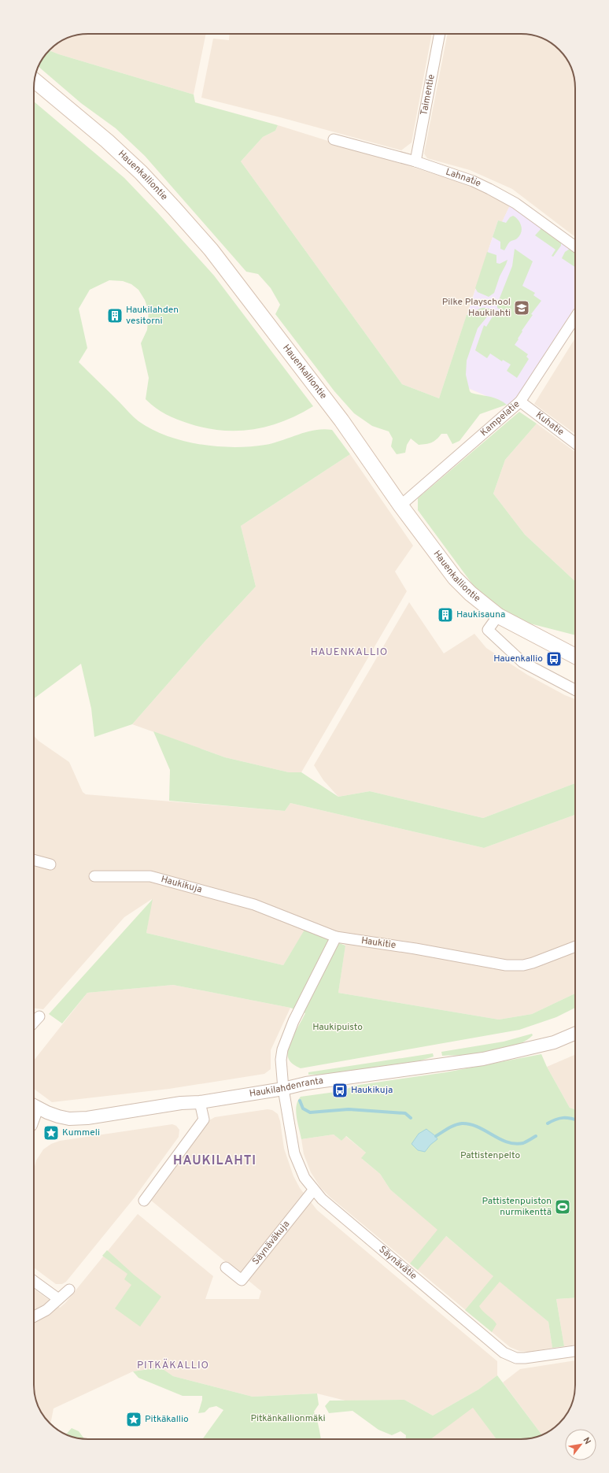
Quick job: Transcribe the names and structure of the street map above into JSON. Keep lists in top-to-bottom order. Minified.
{"streets":{"main road":["Hauenkalliontie"],"street":["Taimentie","Lahnatie","Kampelatie","Kuhatie","Haukikuja","Haukitie","Haukilahdenranta","Säynäväkuja","Säynävätie"]},"crossings":[["Taimentie","Lahnatie"],["Hauenkalliontie","Kampelatie"],["Kampelatie","Kuhatie"],["Haukikuja","Haukitie"],["Haukilahdenranta","Säynävätie"],["Säynäväkuja","Säynävätie"]],"districts":["HAUENKALLIO","HAUKILAHTI","PITKÄKALLIO"],"parks":["Haukipuisto","Pattistenpelto","Pitkänkallionmäki"],"places":{"school or university":["Pilke Playschool Haukilahti"],"building":["Haukilahden vesitorni","Haukisauna"],"bus stop":["Hauenkallio","Haukikuja"],"place":["Kummeli","Pitkäkallio"],"sports":["Pattistenpuiston nurmikenttä"]},"north":"top right"}
